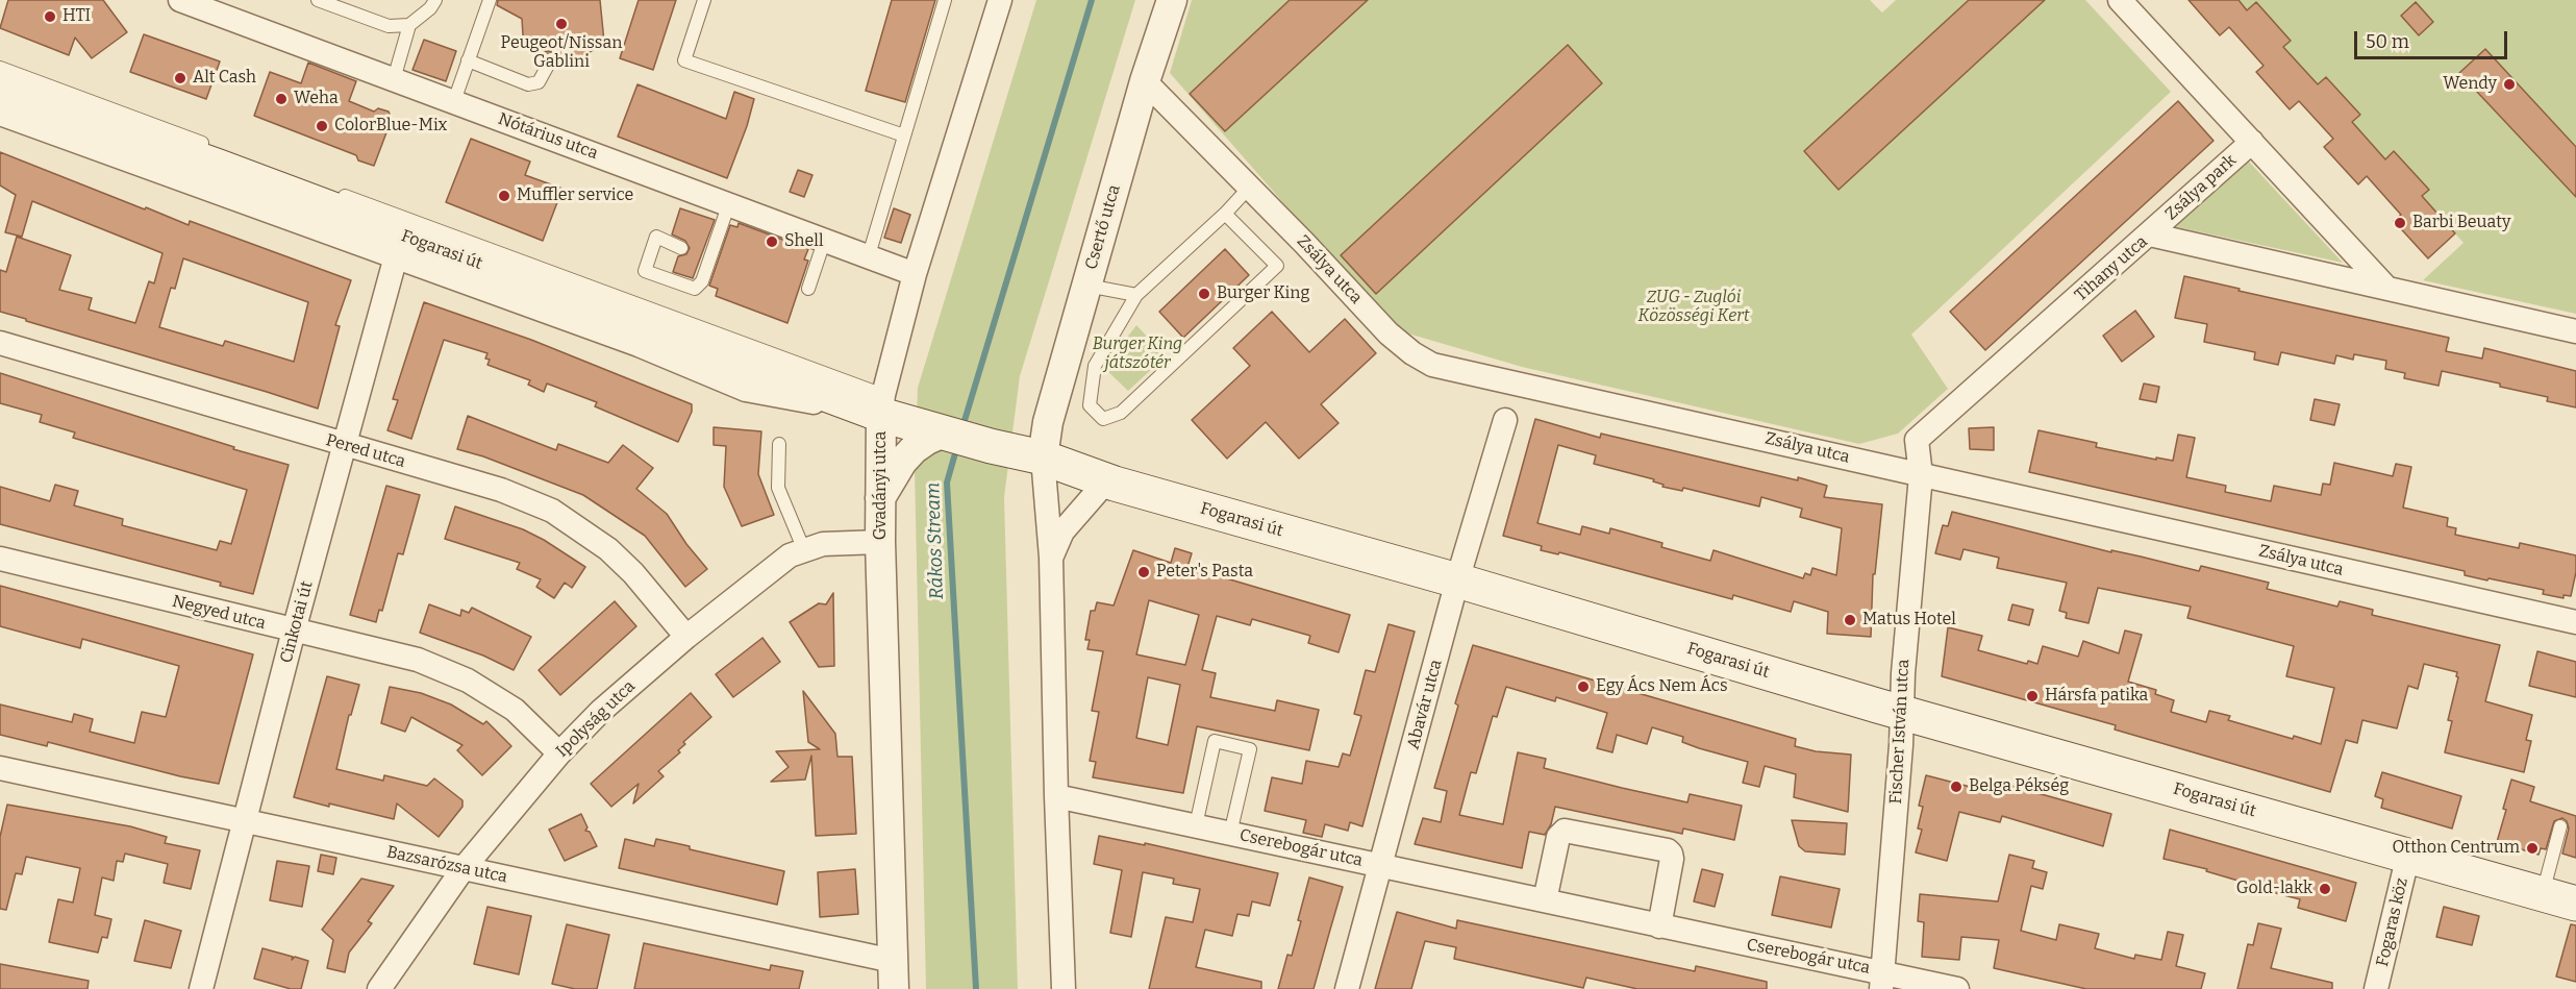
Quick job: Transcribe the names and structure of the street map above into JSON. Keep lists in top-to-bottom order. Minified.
{"streets":{"main road":["Fogarasi út"],"street":["Nótárius utca","Zsálya park","Csertő utca","Tihany utca","Zsálya utca","Pered utca","Gvadányi utca","Negyed utca","Cinkotai út","Abavár utca","Ipolyság utca","Fischer István utca","Cserebogár utca","Bazsarózsa utca","Fogaras köz"]},"crossings":[["Nótárius utca","Gvadányi utca"],["Zsálya park","Tihany utca"],["Csertő utca","Fogarasi út"],["Csertő utca","Zsálya utca"],["Fogarasi út","Gvadányi utca"],["Fogarasi út","Cinkotai út"],["Fogarasi út","Abavár utca"],["Fogarasi út","Fischer István utca"],["Fogarasi út","Fogaras köz"],["Tihany utca","Zsálya utca"],["Tihany utca","Fischer István utca"],["Zsálya utca","Fischer István utca"],["Pered utca","Cinkotai út"],["Pered utca","Ipolyság utca"],["Gvadányi utca","Ipolyság utca"],["Gvadányi utca","Bazsarózsa utca"],["Negyed utca","Cinkotai út"],["Negyed utca","Ipolyság utca"],["Cinkotai út","Bazsarózsa utca"],["Abavár utca","Cserebogár utca"],["Ipolyság utca","Bazsarózsa utca"],["Fischer István utca","Cserebogár utca"]],"water":["Rákos Stream"],"parks":["ZUG - Zuglói Közösségi Kert","Burger King játszótér"],"places":["HTI","Peugeot/Nissan Gablini","Alt Cash","Wendy","Weha","ColorBlue-Mix","Muffler service","Barbi Beuaty","Shell","Burger King","Peter's Pasta","Matus Hotel","Egy Ács Nem Ács","Hársfa patika","Belga Pékség","Otthon Centrum","Gold-lakk"],"scale_bar":"50 m"}
